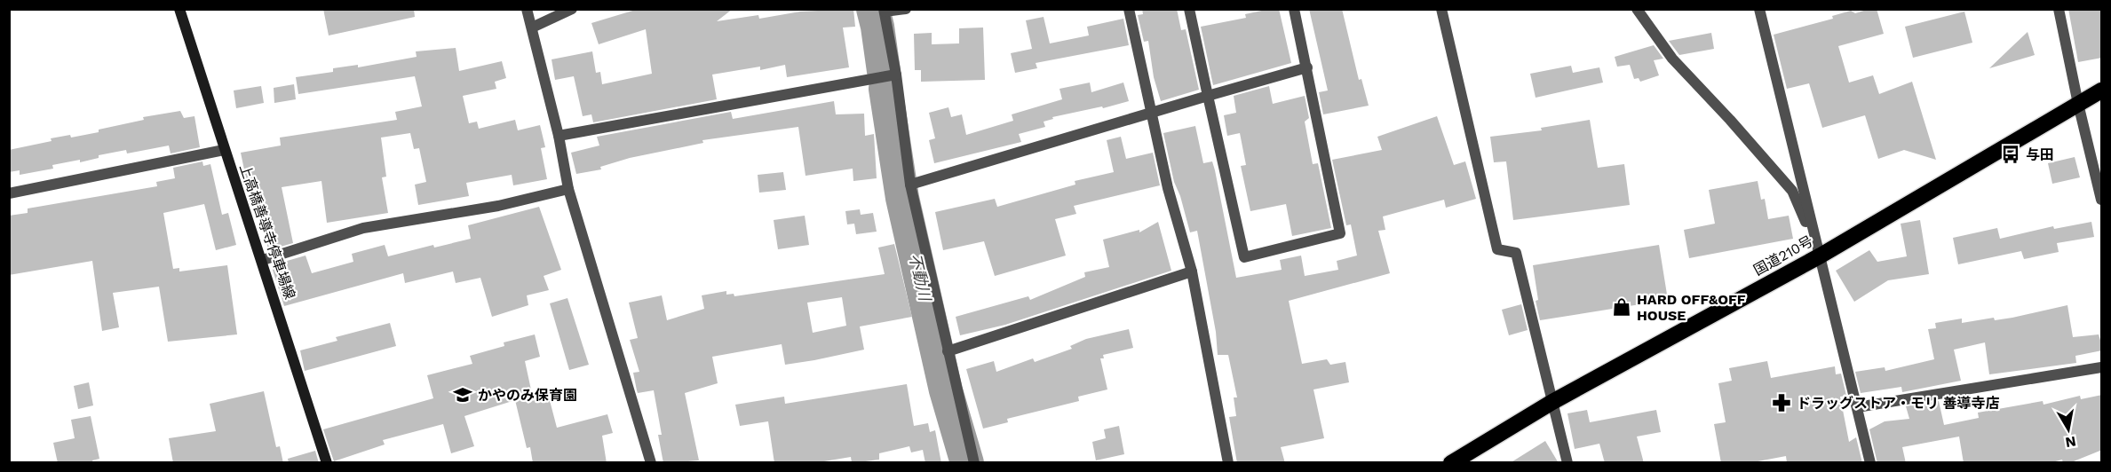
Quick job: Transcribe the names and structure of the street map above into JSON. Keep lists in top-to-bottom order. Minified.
{"streets":{"highway":["国道210号"],"main road":["上高橋善導寺停車場線"]},"water":["不動川"],"places":{"bus stop":["与田"],"shop":["HARD OFF&OFF HOUSE"],"school or university":["かやのみ保育園"],"pharmacy":["ドラッグストア・モリ 善導寺店"]},"north":"bottom"}
